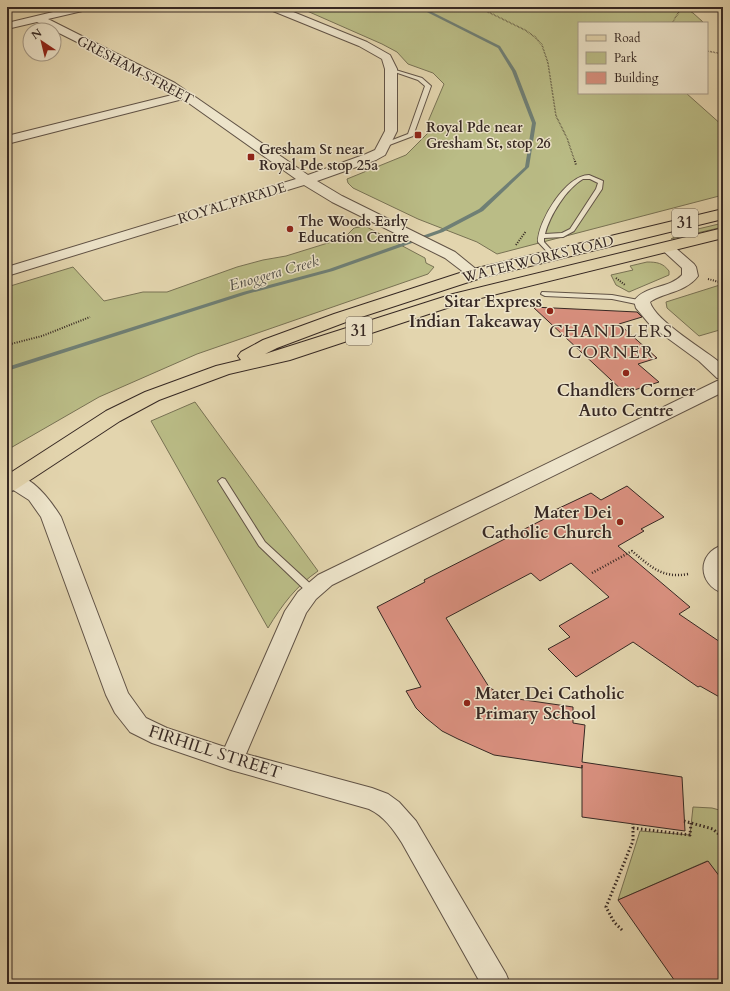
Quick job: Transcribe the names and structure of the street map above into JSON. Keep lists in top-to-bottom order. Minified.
{"streets":{"main road":["31","WATERWORKS ROAD"],"street":["GRESHAM STREET","ROYAL PARADE","FIRHILL STREET"]},"crossings":[["GRESHAM STREET","ROYAL PARADE"],["GRESHAM STREET","WATERWORKS ROAD"],["WATERWORKS ROAD","FIRHILL STREET"]],"districts":["CHANDLERS CORNER"],"water":["Enoggera Creek"],"places":{"transit":["Royal Pde near Gresham St, stop 26","Gresham St near Royal Pde stop 25a"],"other":["The Woods Early Education Centre","Sitar Express Indian Takeaway","Chandlers Corner Auto Centre","Mater Dei Catholic Church","Mater Dei Catholic Primary School"]},"legend":["Road","Park","Building"],"north":"top left"}
